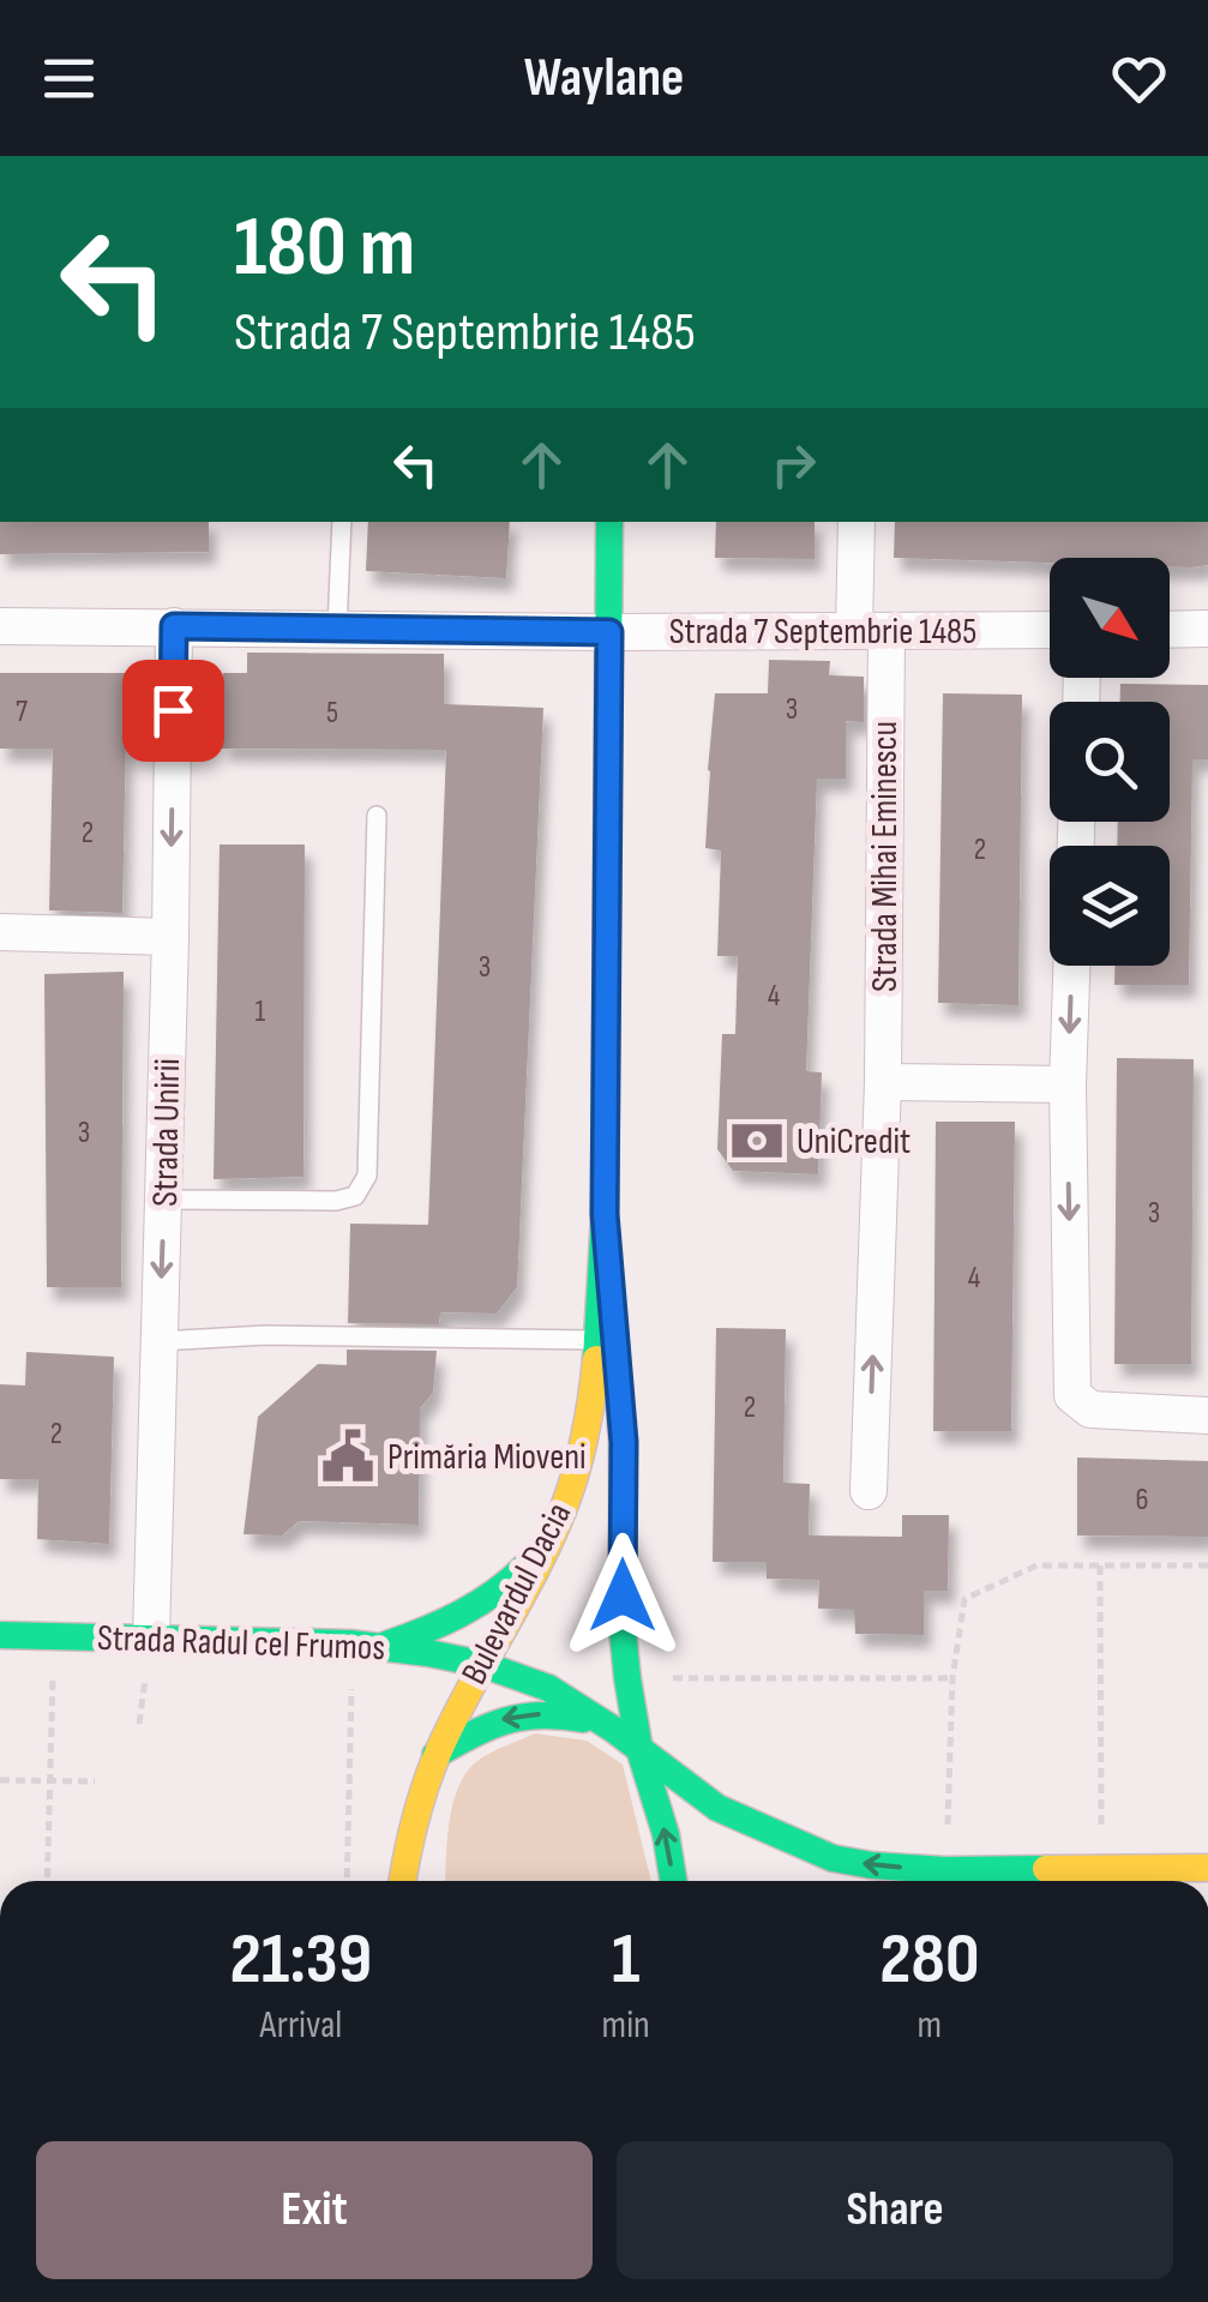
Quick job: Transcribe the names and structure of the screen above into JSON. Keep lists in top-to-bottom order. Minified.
{"streets":{"main road":["Bulevardul Dacia","Strada Radul cel Frumos"],"street":["Strada 7 Septembrie 1485","Strada Mihai Eminescu","Strada Unirii"]},"crossings":[["Strada 7 Septembrie 1485","Strada Mihai Eminescu"],["Strada 7 Septembrie 1485","Strada Unirii"],["Strada 7 Septembrie 1485","Bulevardul Dacia"],["Strada Unirii","Strada Radul cel Frumos"],["Bulevardul Dacia","Strada Radul cel Frumos"]],"one_way":["Strada Mihai Eminescu","Strada Unirii"],"places":{"bank":["UniCredit"],"public building":["Primăria Mioveni"]},"house_numbers":["3","7","5","2","2","3","4","1","3","3","4","2","2","6"],"north":"bottom right","page":{"header":"Waylane","turn":["180 m","Strada 7 Septembrie 1485"],"eta":["21:39","Arrival","1","min","280","m"],"buttons":["Exit","Share"]}}
